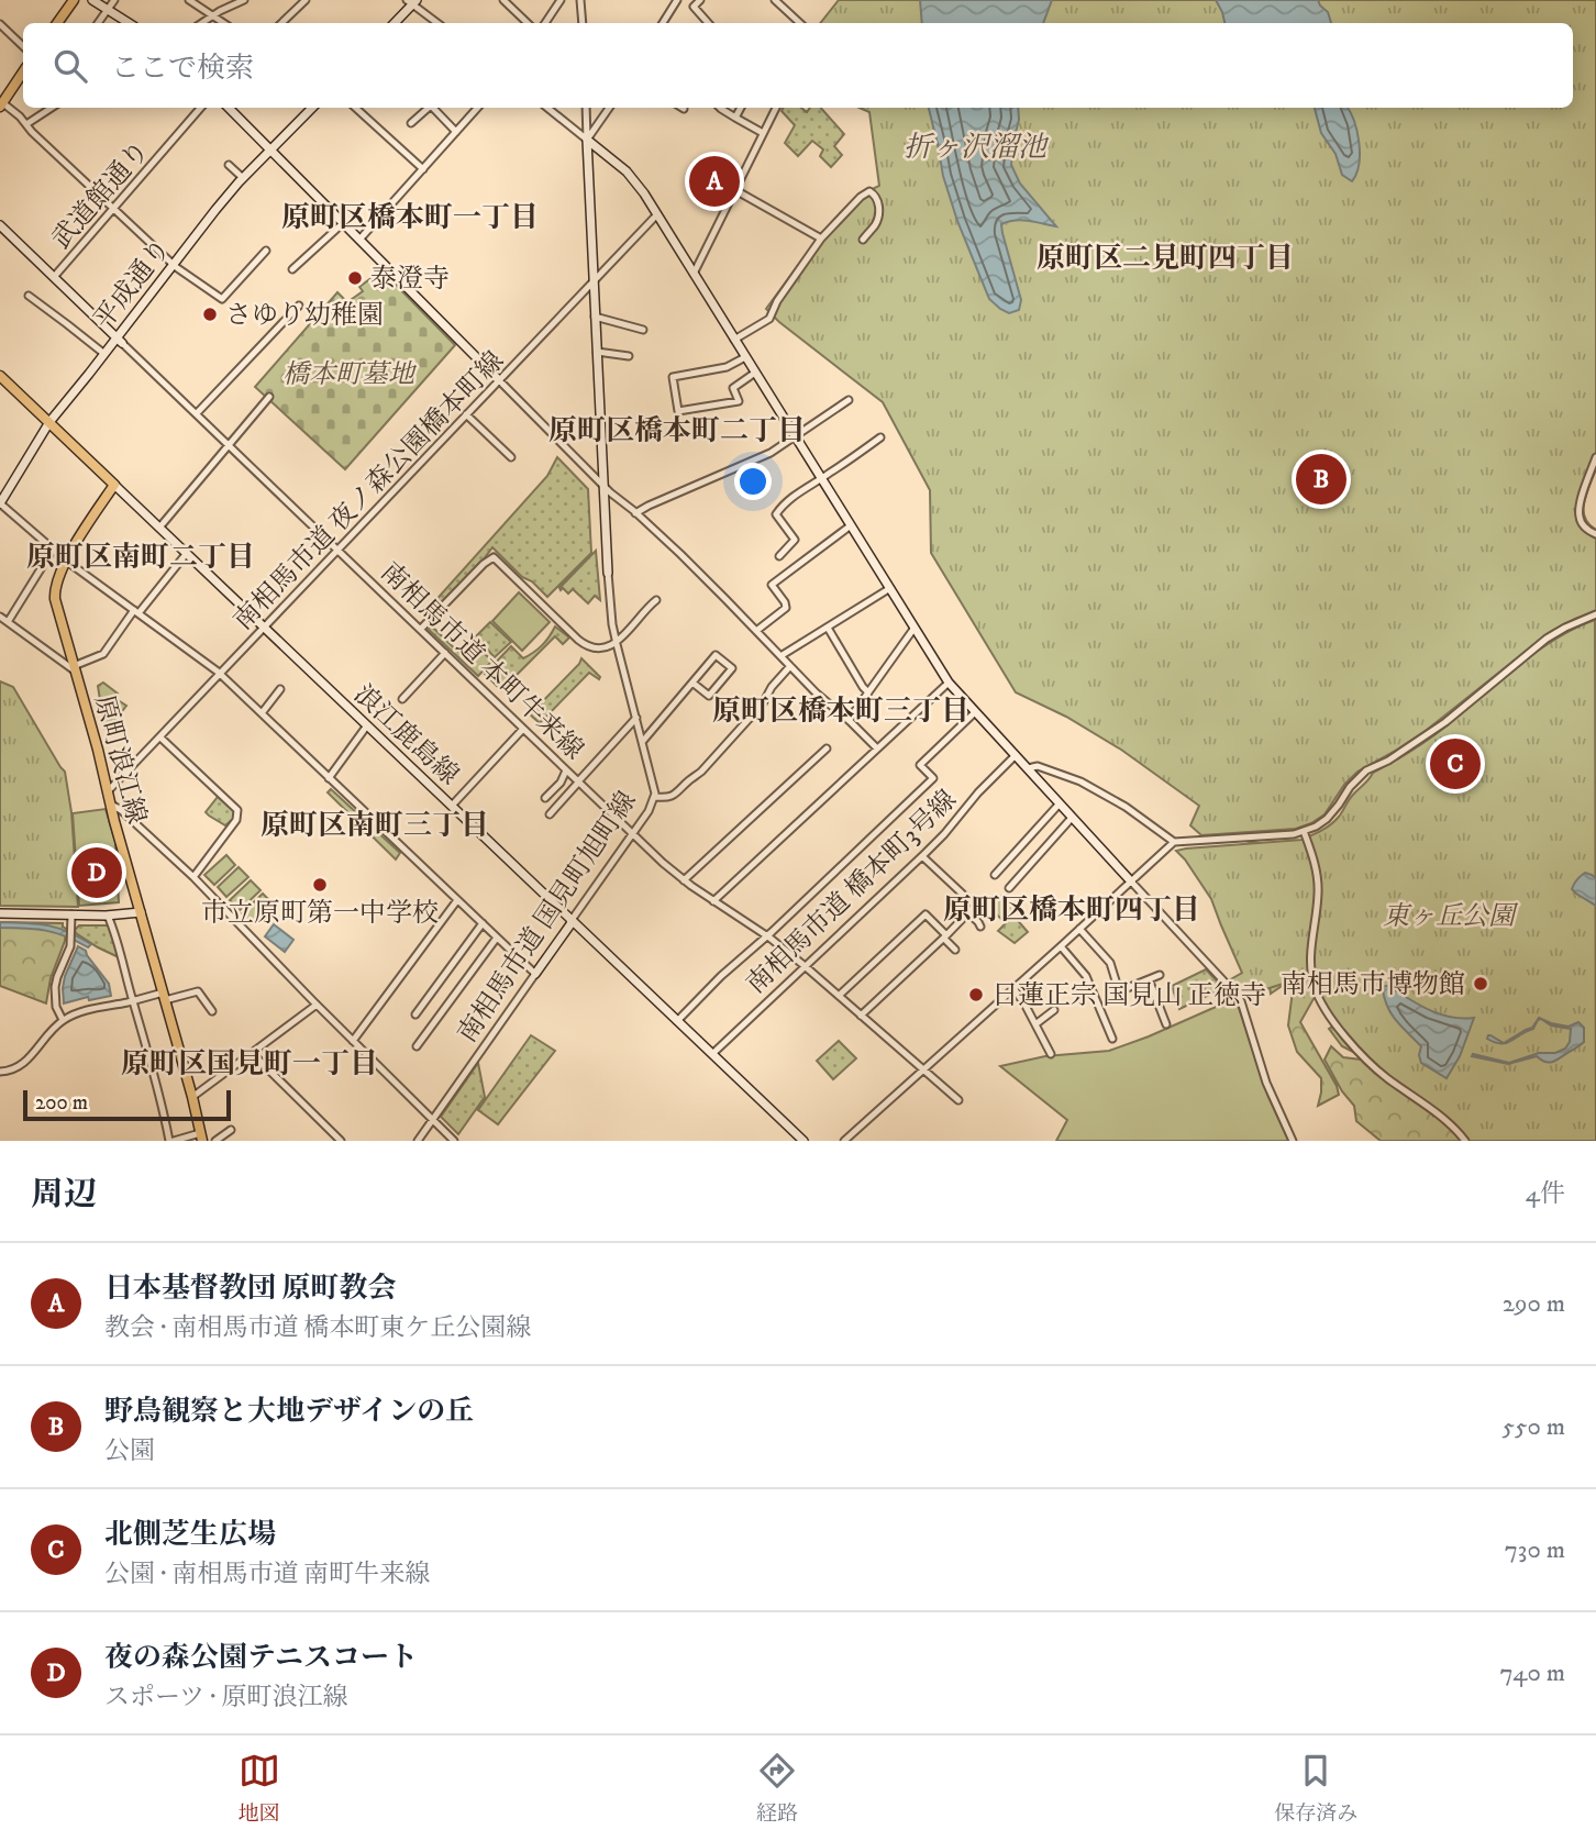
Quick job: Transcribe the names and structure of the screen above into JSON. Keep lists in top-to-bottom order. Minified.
{"streets":{"main road":["原町浪江線"],"street":["武道館通り","平成通り","南相馬市道 夜ノ森公園橋本町線","南相馬市道 本町牛来線","浪江鹿島線","南相馬市道 橋本町3号線","南相馬市道 国見町旭町線"]},"crossings":[["武道館通り","南相馬市道 本町牛来線"],["平成通り","南相馬市道 本町牛来線"],["南相馬市道 夜ノ森公園橋本町線","南相馬市道 本町牛来線"],["南相馬市道 夜ノ森公園橋本町線","浪江鹿島線"],["南相馬市道 夜ノ森公園橋本町線","原町浪江線"],["南相馬市道 夜ノ森公園橋本町線","南相馬市道 国見町旭町線"],["南相馬市道 本町牛来線","南相馬市道 橋本町3号線"],["南相馬市道 本町牛来線","南相馬市道 国見町旭町線"],["浪江鹿島線","原町浪江線"],["浪江鹿島線","南相馬市道 橋本町3号線"],["浪江鹿島線","南相馬市道 国見町旭町線"]],"districts":["原町区橋本町一丁目","原町区二見町四丁目","原町区橋本町二丁目","原町区南町二丁目","原町区橋本町三丁目","原町区南町三丁目","原町区橋本町四丁目","原町区国見町一丁目"],"water":["折ヶ沢溜池"],"parks":["橋本町墓地","東ヶ丘公園"],"places":["泰澄寺","さゆり幼稚園","市立原町第一中学校","南相馬市博物館","日蓮正宗 国見山 正徳寺"],"scale_bar":"200 m","page":{"search":"ここで検索","pins":["A","B","C","D"],"scale":"200 m","heading":["周辺","4件"],"list":[{"mark":"A","name":"日本基督教団 原町教会","note":"教会 · 南相馬市道 橋本町東ケ丘公園線","value":"290 m"},{"mark":"B","name":"野鳥観察と大地デザインの丘","note":"公園","value":"550 m"},{"mark":"C","name":"北側芝生広場","note":"公園 · 南相馬市道 南町牛来線","value":"730 m"},{"mark":"D","name":"夜の森公園テニスコート","note":"スポーツ · 原町浪江線","value":"740 m"}],"nav":["地図","経路","保存済み"]}}
